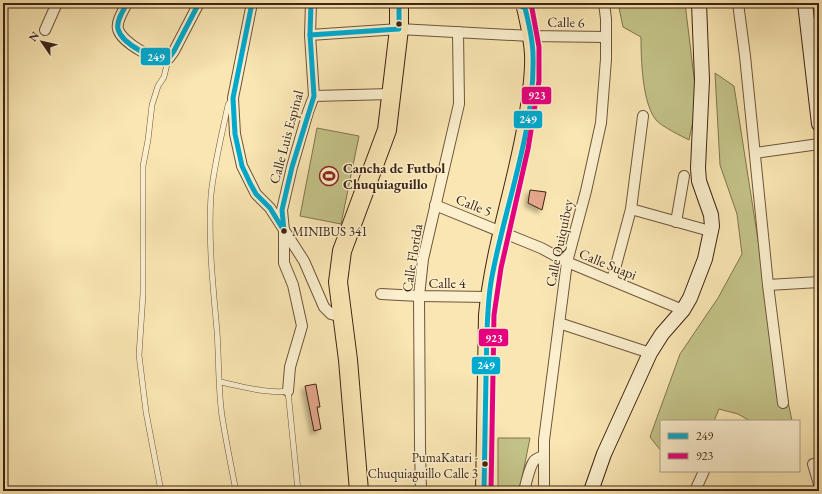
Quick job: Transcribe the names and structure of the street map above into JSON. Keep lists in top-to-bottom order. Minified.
{"streets":{"street":["Calle 6","Calle Luis Espinal","Calle 5","Calle Quiquibey","Calle Florida","Calle Suapi","Calle 4"]},"crossings":[["Calle 6","Calle Luis Espinal"],["Calle 6","Calle Quiquibey"],["Calle 6","Calle Florida"],["Calle 5","Calle Florida"],["Calle 5","Calle Suapi"],["Calle Quiquibey","Calle Suapi"],["Calle Florida","Calle 4"]],"places":{"sports":["Cancha de Futbol Chuquiaguillo"],"other":["MINIBUS 341","PumaKatari - Chuquiaguillo Calle 3"]},"lines":["transit line 249","transit line 923"],"legend":["249","923"],"north":"top left"}
